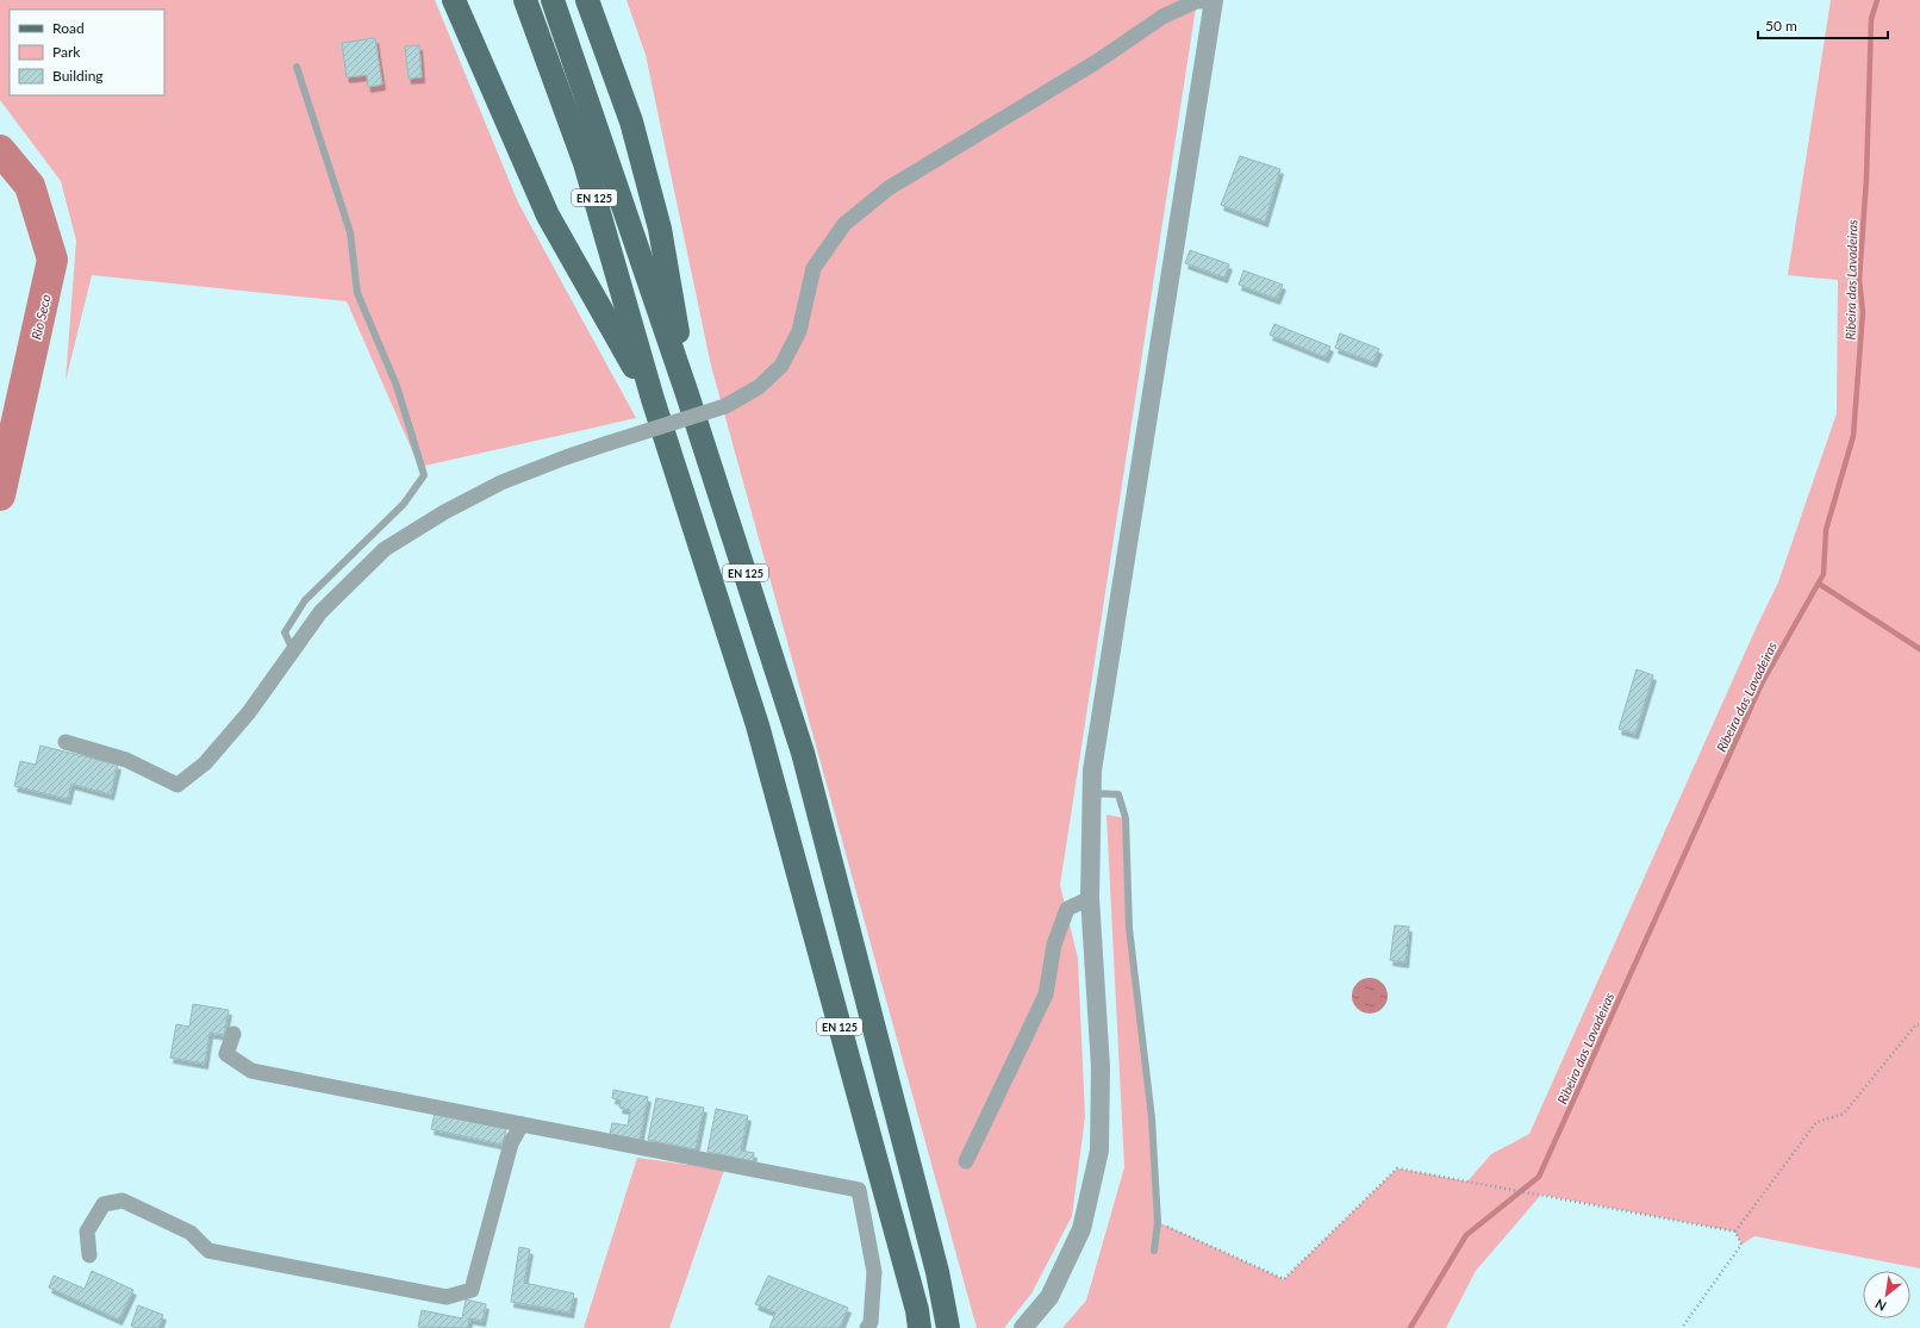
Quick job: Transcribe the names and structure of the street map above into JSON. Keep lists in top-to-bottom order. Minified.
{"streets":{"main road":["EN 125"]},"water":["Ribeira das Lavadeiras","Rio Seco"],"legend":["Road","Park","Building"],"scale_bar":"50 m","north":"bottom left"}
